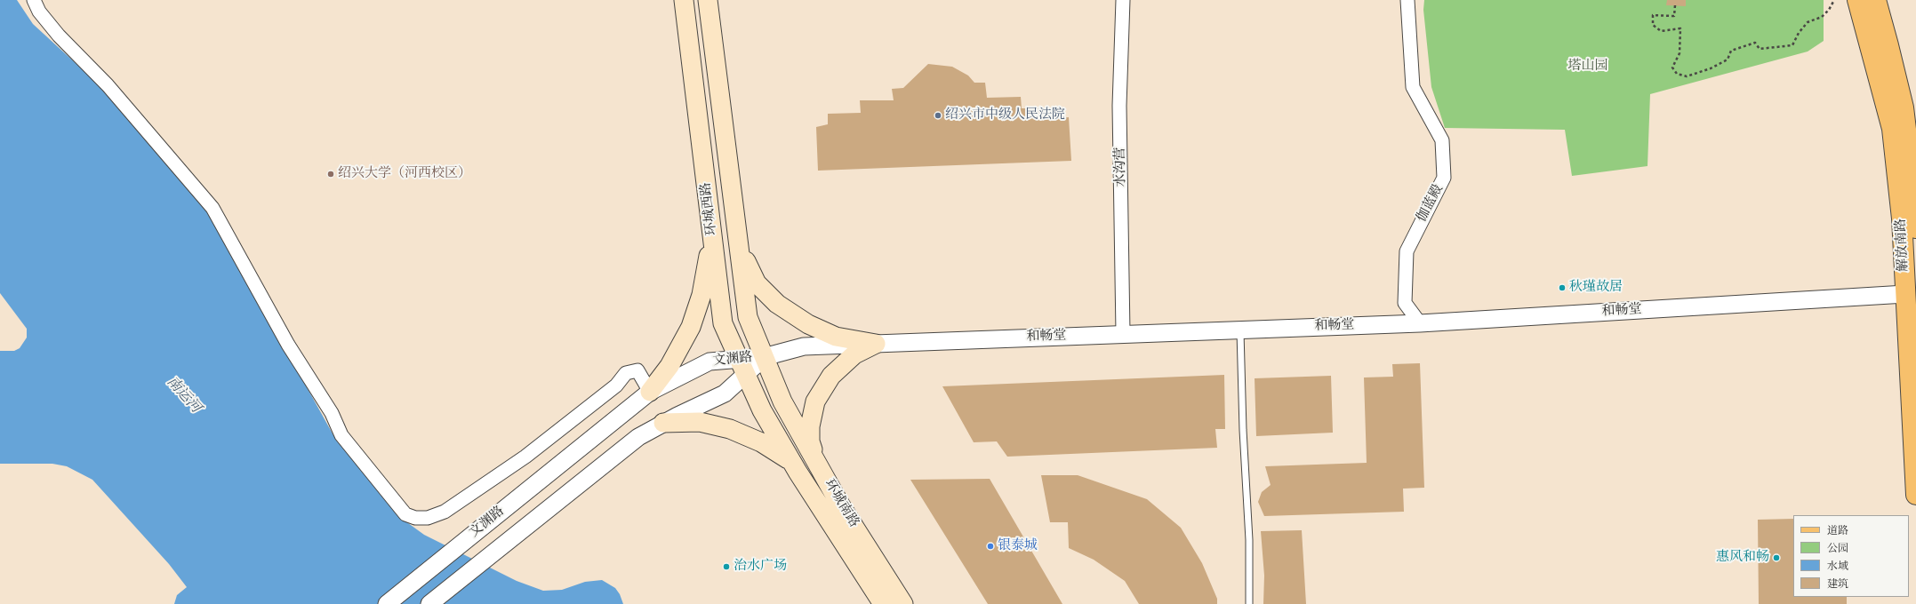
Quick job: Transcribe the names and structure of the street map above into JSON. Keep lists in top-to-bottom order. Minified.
{"streets":{"main road":["环城西路","解放南路","环城南路"],"street":["水沟营","伽蓝殿","和畅堂","文渊路"]},"crossings":[["水沟营","和畅堂"],["伽蓝殿","和畅堂"],["环城西路","和畅堂"],["环城西路","文渊路"],["环城西路","环城南路"],["解放南路","和畅堂"],["和畅堂","文渊路"]],"water":["南运河"],"parks":["塔山园"],"places":["绍兴市中级人民法院","绍兴大学（河西校区）","秋瑾故居","银泰城","惠风和畅","治水广场"],"legend":["道路","公园","水域","建筑"]}
